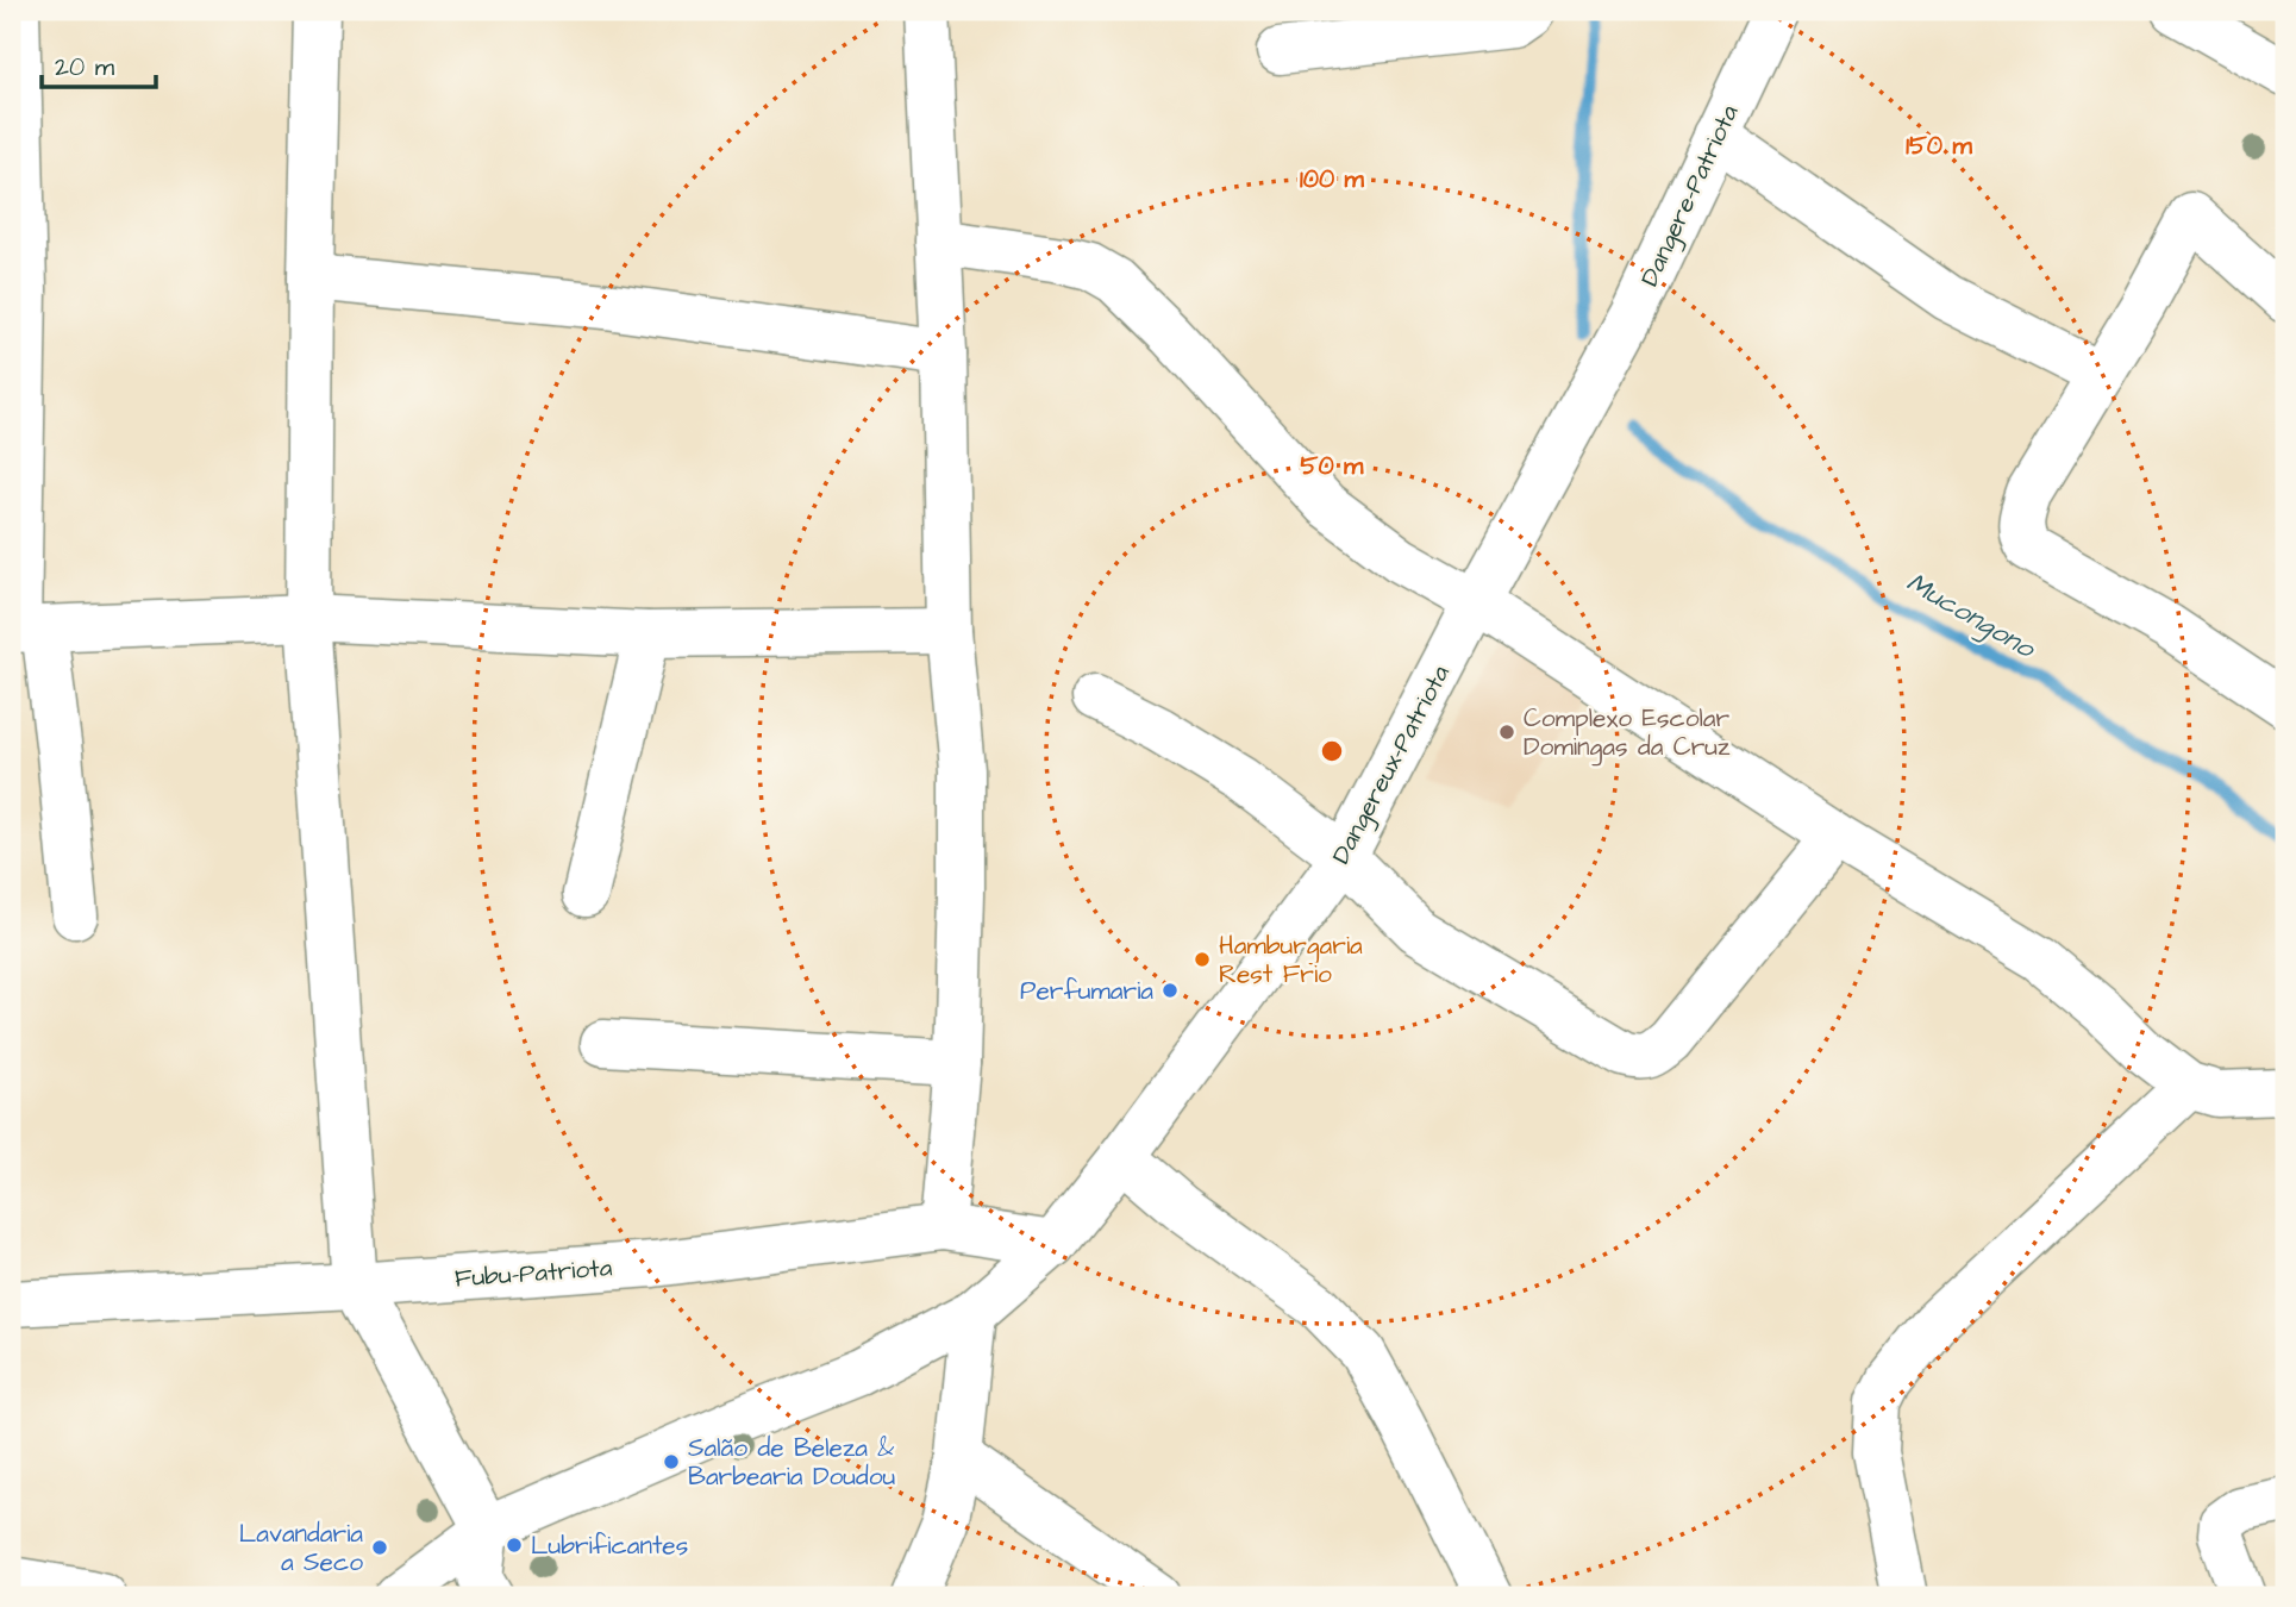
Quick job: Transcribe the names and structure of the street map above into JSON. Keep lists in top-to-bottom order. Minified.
{"streets":{"street":["Dangere-Patriota","Dangereux-Patriota","Fubu-Patriota"]},"crossings":[["Dangere-Patriota","Dangereux-Patriota"],["Dangereux-Patriota","Fubu-Patriota"]],"water":["Mucongono"],"places":["Complexo Escolar Domingas da Cruz","Hamburgaria Rest Frio","Perfumaria","Salão de Beleza & Barbearia Doudou","Lubrificantes","Lavandaria a Seco"],"scale_bar":"20 m","rings":["150 m","100 m","50 m"]}
